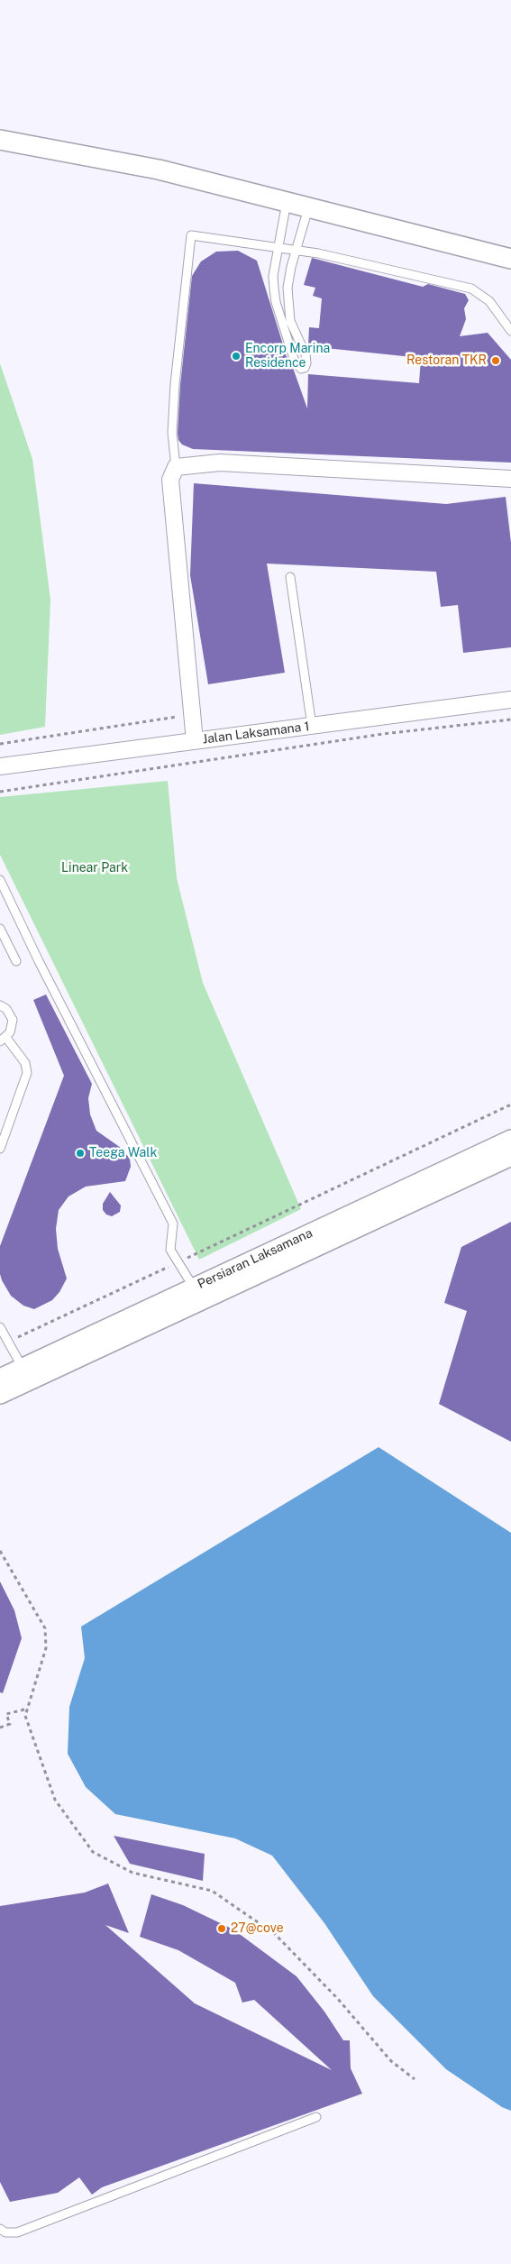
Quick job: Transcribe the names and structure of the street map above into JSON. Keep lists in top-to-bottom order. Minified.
{"streets":{"street":["Jalan Laksamana 1","Persiaran Laksamana"]},"parks":["Linear Park"],"places":["Encorp Marina Residence","Restoran TKR","Teega Walk","27@cove"]}
